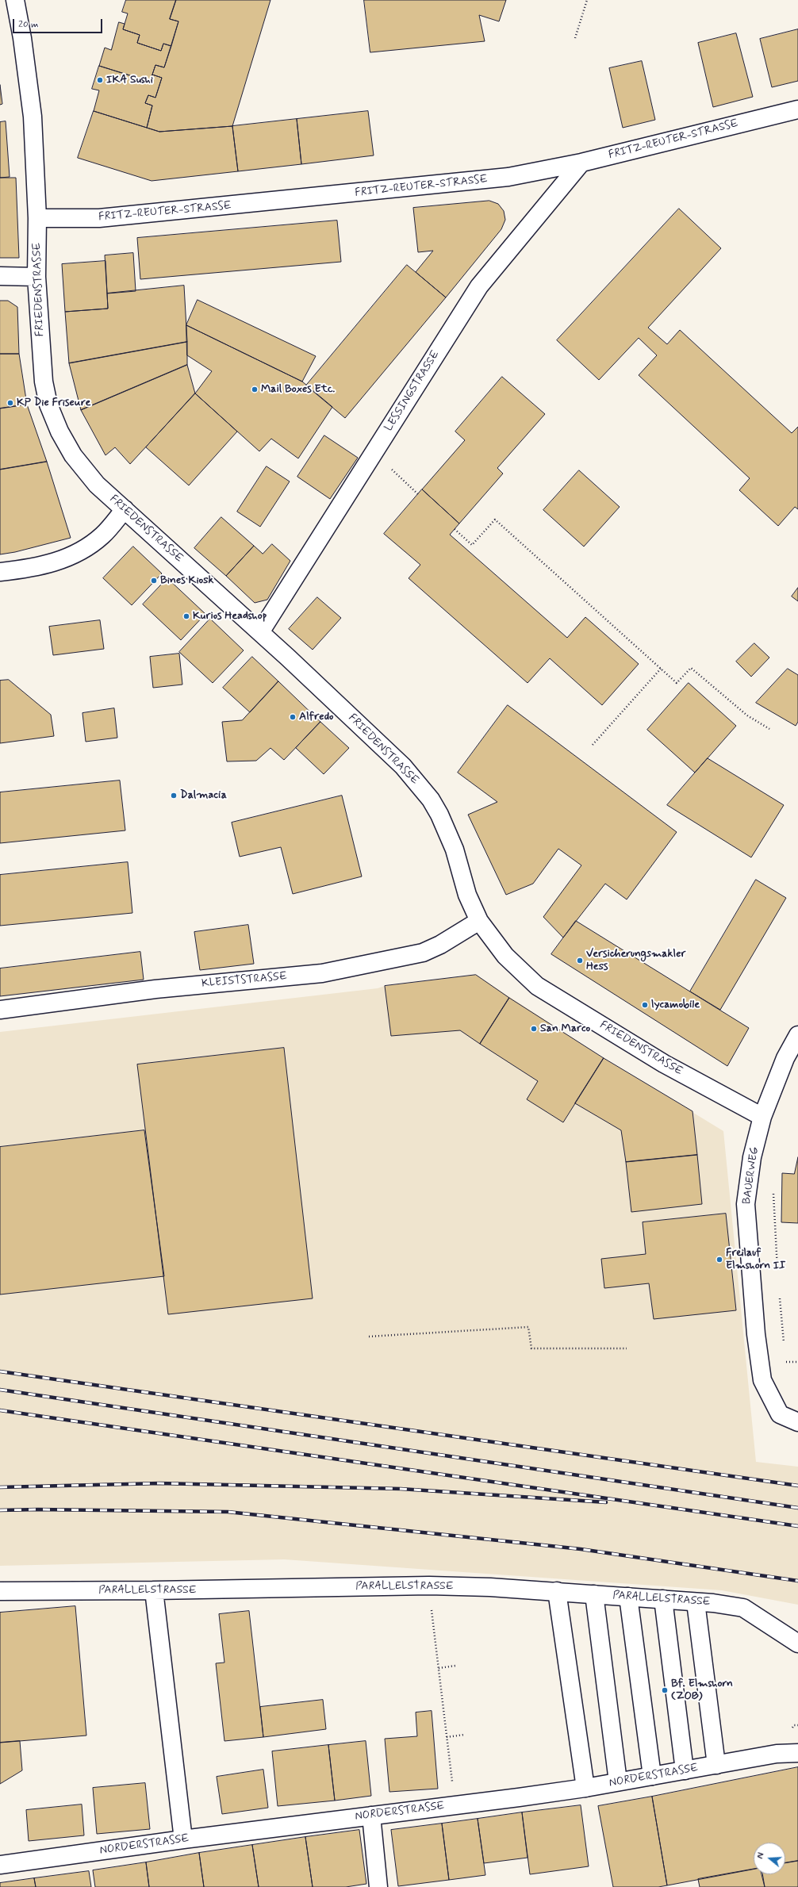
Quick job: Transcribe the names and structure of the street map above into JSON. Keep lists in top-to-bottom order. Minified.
{"streets":{"street":["FRITZ-REUTER-STRASSE","FRIEDENSTRASSE","LESSINGSTRASSE","KLEISTSTRASSE","BAUERWEG","PARALLELSTRASSE","NORDERSTRASSE"]},"crossings":[["FRITZ-REUTER-STRASSE","FRIEDENSTRASSE"],["FRITZ-REUTER-STRASSE","LESSINGSTRASSE"],["FRIEDENSTRASSE","LESSINGSTRASSE"],["FRIEDENSTRASSE","KLEISTSTRASSE"],["FRIEDENSTRASSE","BAUERWEG"]],"places":["IKA Sushi","Mail Boxes Etc.","KP Die Friseure","Bines Kiosk","Kurios Headshop","Alfredo","Dalmacia","Versicherungsmakler Hess","lycamobile","San Marco","Freilauf Elmshorn II","Bf. Elmshorn (ZOB)"],"scale_bar":"20 m","north":"left"}
